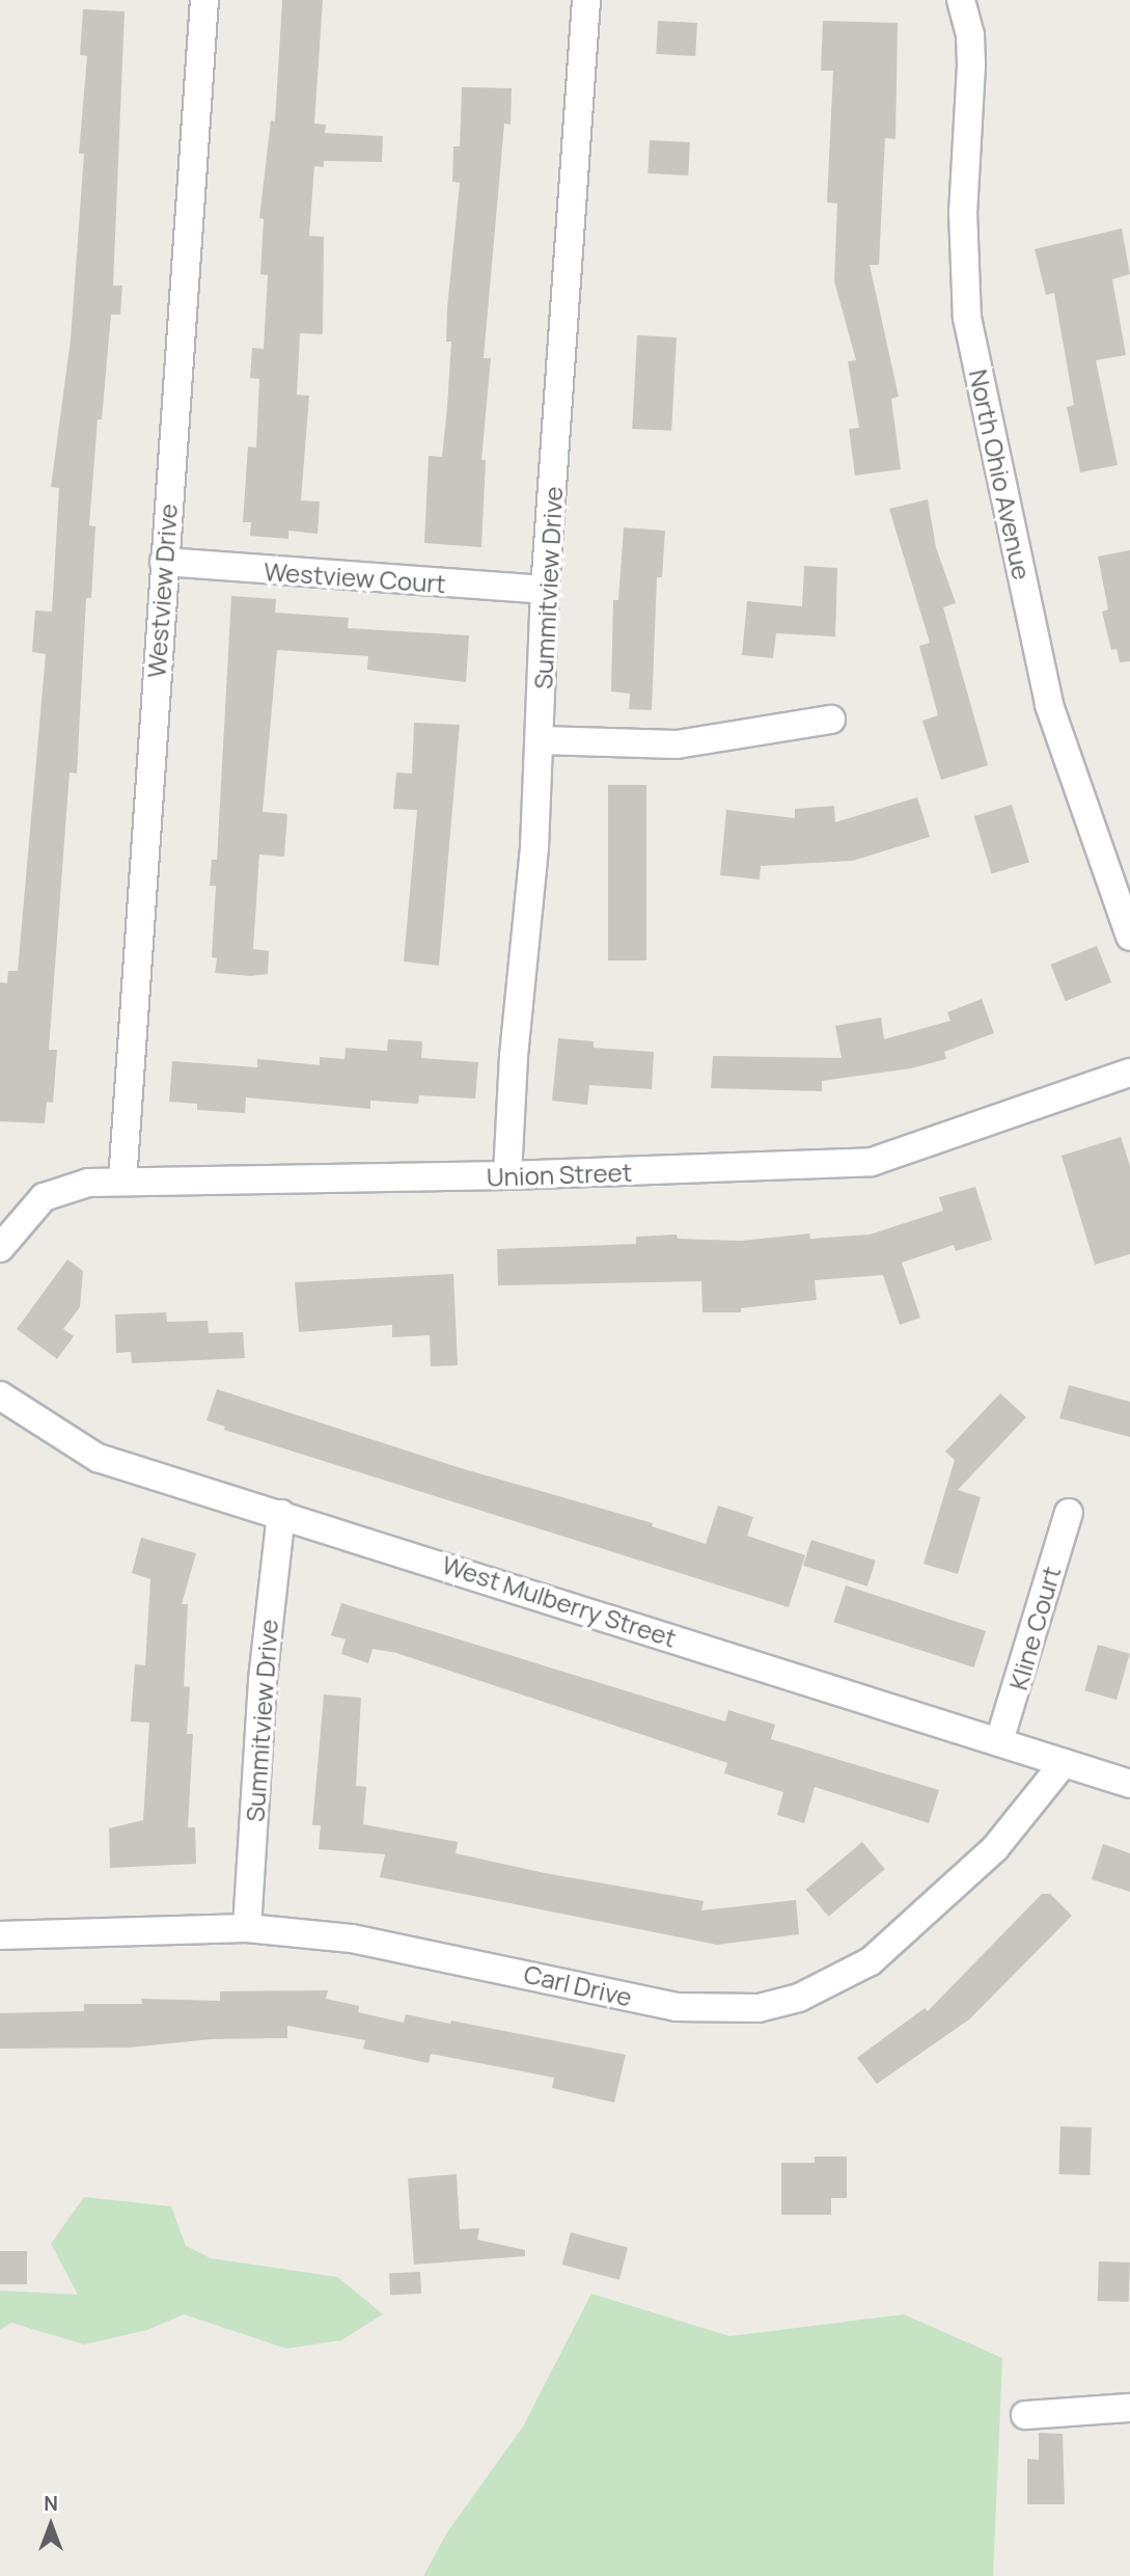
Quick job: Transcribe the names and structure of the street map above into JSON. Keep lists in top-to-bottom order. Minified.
{"streets":{"street":["North Ohio Avenue","Westview Court","Summitview Drive","Westview Drive","Union Street","West Mulberry Street","Kline Court","Carl Drive"]},"crossings":[["Westview Court","Summitview Drive"],["Westview Court","Westview Drive"],["Summitview Drive","Union Street"],["Summitview Drive","West Mulberry Street"],["Summitview Drive","Carl Drive"],["Westview Drive","Union Street"],["West Mulberry Street","Kline Court"],["West Mulberry Street","Carl Drive"]],"north":"top"}
